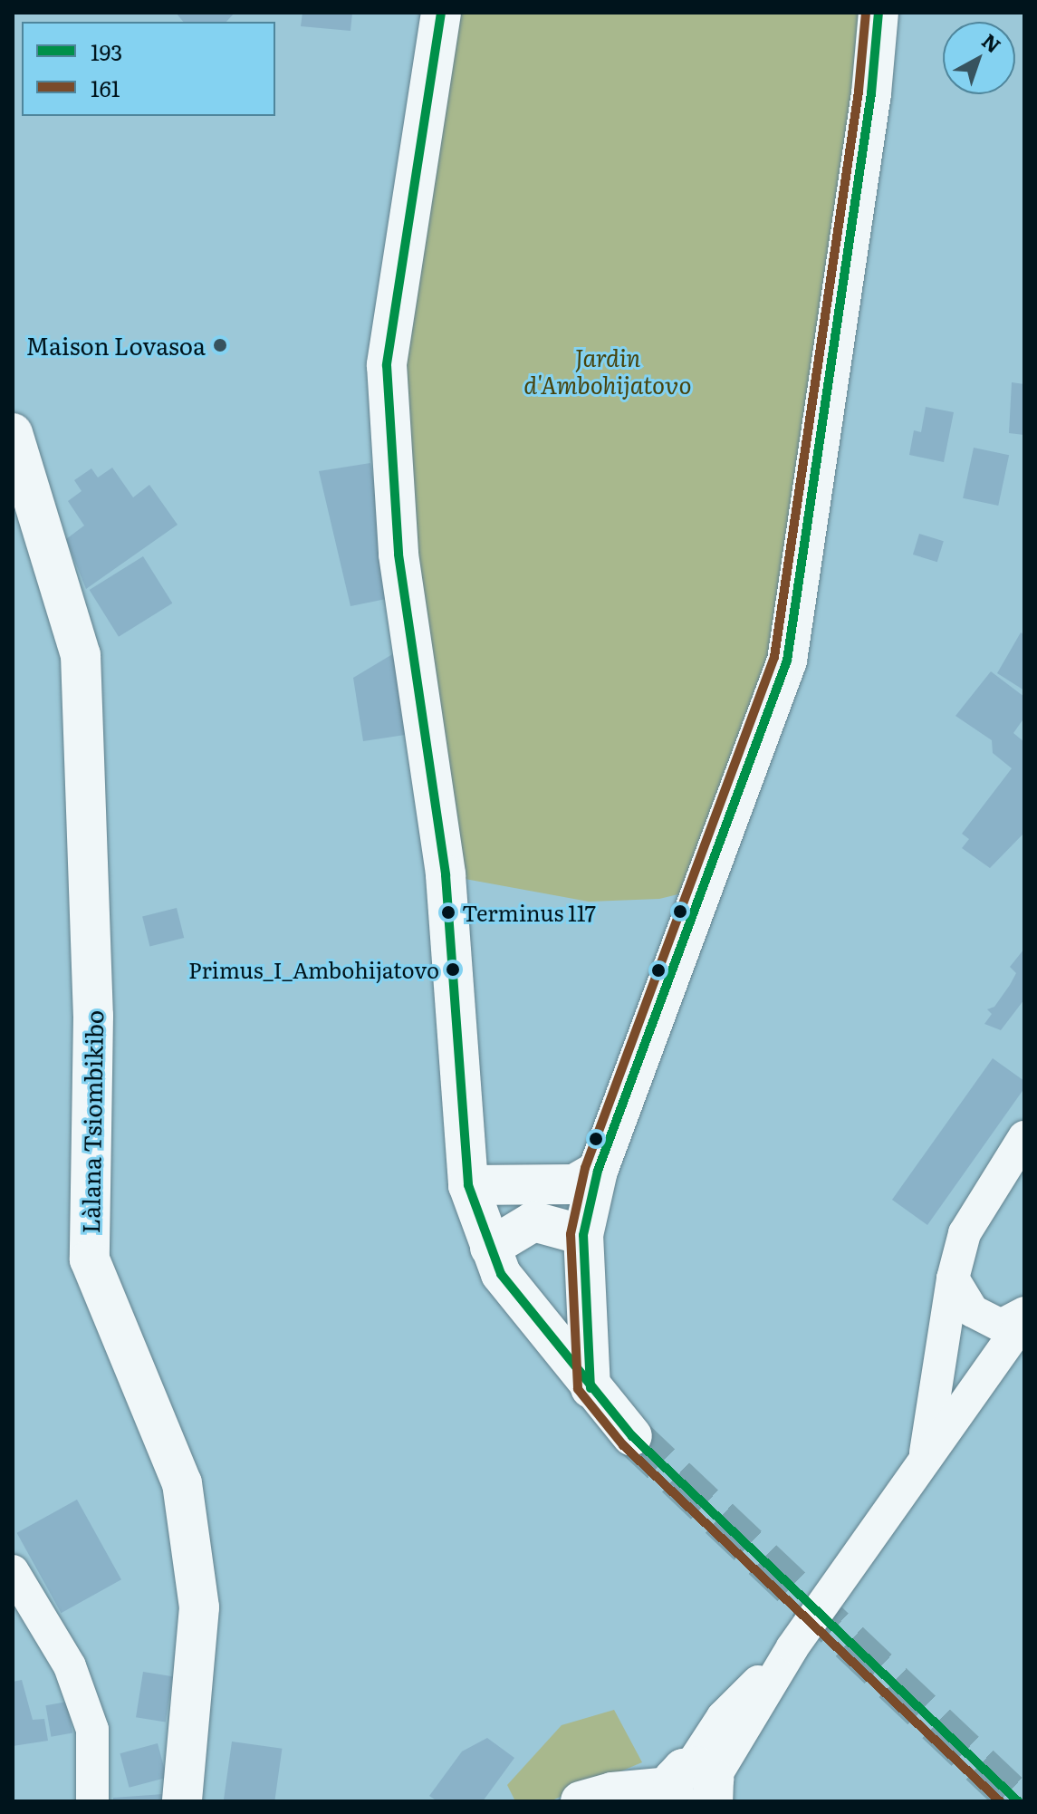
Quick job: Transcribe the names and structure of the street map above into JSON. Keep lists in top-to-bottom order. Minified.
{"streets":{"main road":["Làlana Tsiombikibo"]},"parks":["Jardin d'Ambohijatovo"],"places":["Maison Lovasoa","Terminus 117","Primus_I_Ambohijatovo"],"lines":["transit line 193","transit line 161"],"legend":["193","161"],"north":"top right"}
